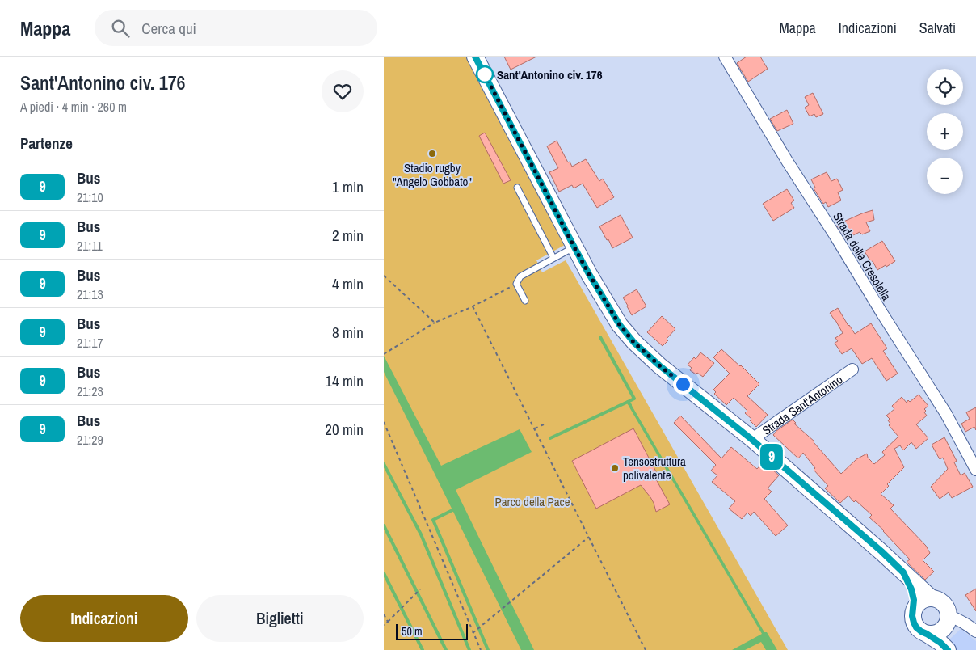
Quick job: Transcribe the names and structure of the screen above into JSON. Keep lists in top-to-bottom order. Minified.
{"streets":{"main road":["Strada Sant'Antonino"],"street":["Strada della Cresolella"]},"parks":["Parco della Pace"],"places":["Sant'Antonino civ. 176","Stadio rugby \"Angelo Gobbato\"","Tensostruttura polivalente"],"lines":["bus line 9"],"scale_bar":"50 m","page":{"header":"Mappa","search":"Cerca qui","nav":["Mappa","Indicazioni","Salvati"],"heading":[["Sant'Antonino civ. 176","A piedi · 4 min · 260 m"],"Partenze"],"on_map":"9","map_buttons":["+","−"],"list":[{"mark":"9","name":"Bus","note":"21:10","value":"1 min"},{"mark":"9","name":"Bus","note":"21:11","value":"2 min"},{"mark":"9","name":"Bus","note":"21:13","value":"4 min"},{"mark":"9","name":"Bus","note":"21:17","value":"8 min"},{"mark":"9","name":"Bus","note":"21:23","value":"14 min"},{"mark":"9","name":"Bus","note":"21:29","value":"20 min"}],"buttons":["Indicazioni","Biglietti"],"scale":"50 m"}}
